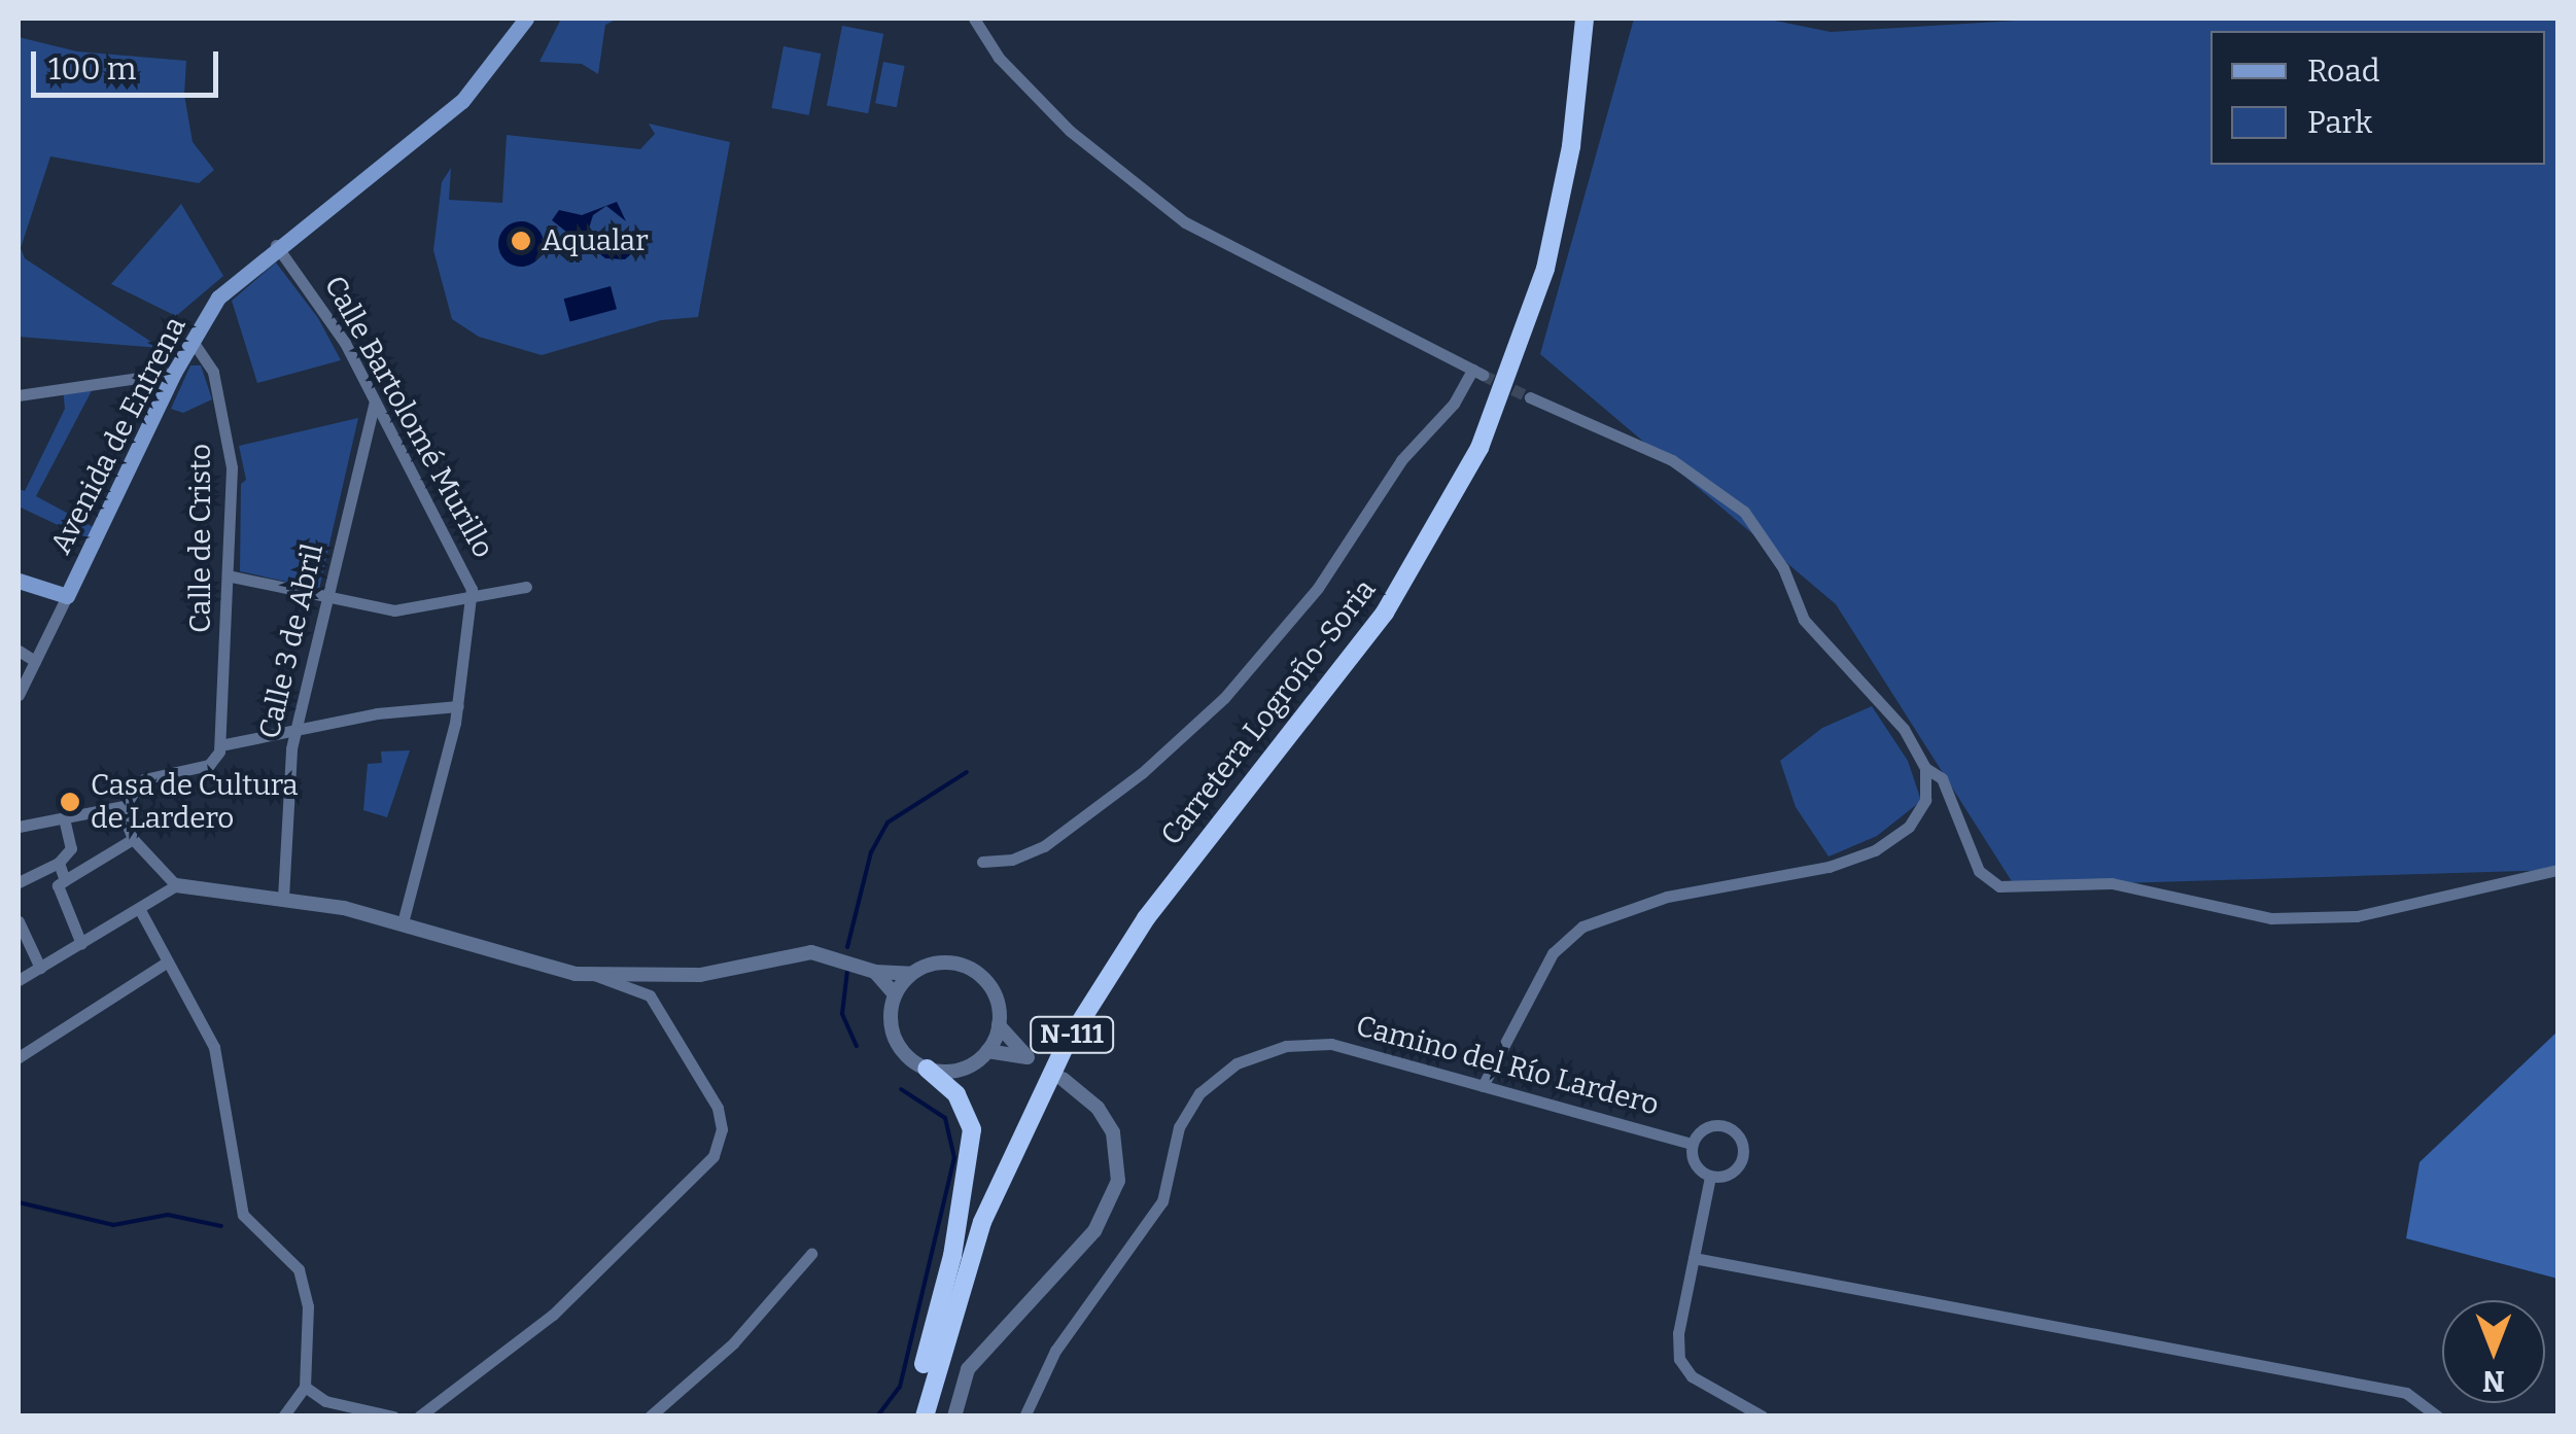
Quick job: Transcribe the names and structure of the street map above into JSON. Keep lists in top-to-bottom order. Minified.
{"streets":{"highway":["Carretera Logroño-Soria","N-111"],"main road":["Avenida de Entrena"],"street":["Calle Bartolomé Murillo","Calle de Cristo","Calle 3 de Abril","Camino del Río Lardero"]},"crossings":[["Calle Bartolomé Murillo","Avenida de Entrena"],["Calle Bartolomé Murillo","Calle 3 de Abril"],["Avenida de Entrena","Calle de Cristo"]],"places":["Aqualar","Casa de Cultura de Lardero"],"legend":["Road","Park"],"scale_bar":"100 m","north":"bottom"}
